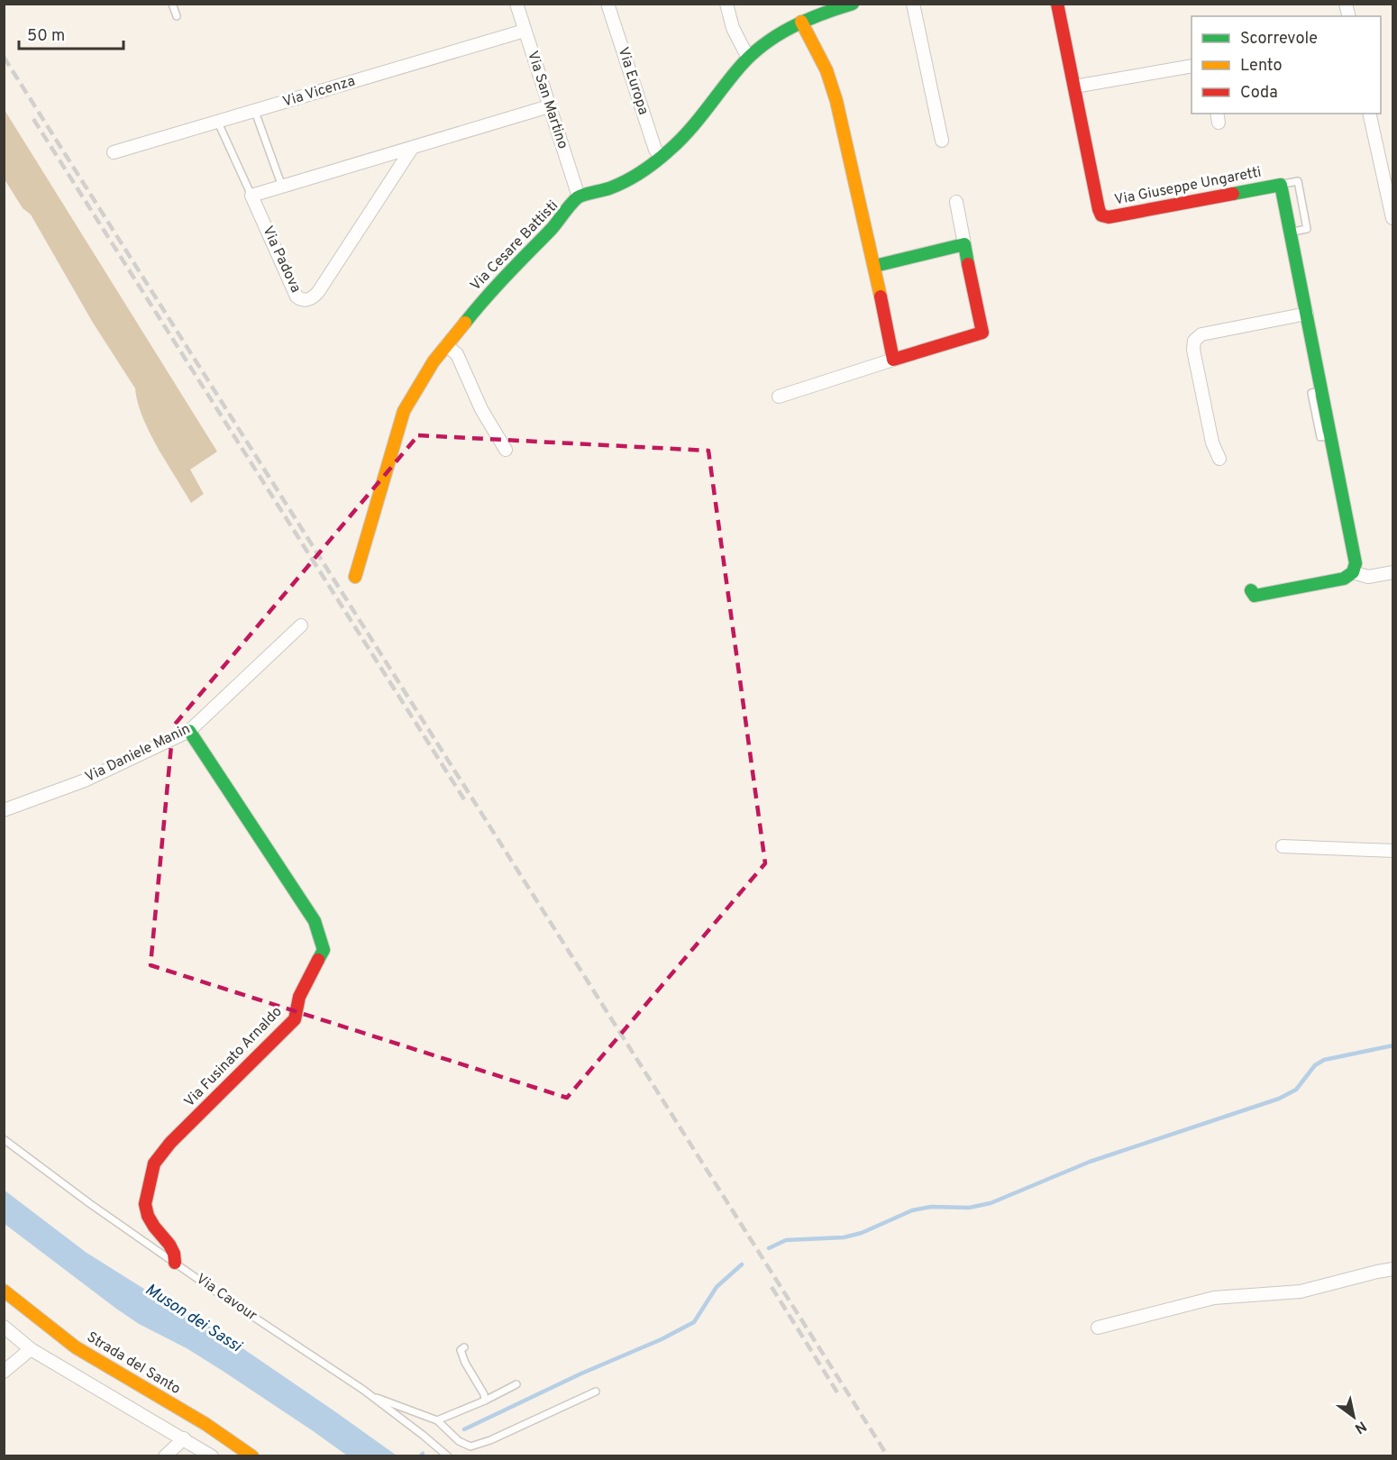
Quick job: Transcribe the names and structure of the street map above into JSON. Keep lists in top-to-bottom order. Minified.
{"streets":{"street":["Via Europa","Via Vicenza","Via San Martino","Via Giuseppe Ungaretti","Via Cesare Battisti","Via Padova","Via Daniele Manin","Via Fusinato Arnaldo","Strada del Santo"],"lane":["Via Cavour"]},"crossings":[["Via Europa","Via Cesare Battisti"],["Via Vicenza","Via San Martino"],["Via San Martino","Via Cesare Battisti"],["Via Daniele Manin","Via Fusinato Arnaldo"],["Via Fusinato Arnaldo","Via Cavour"]],"water":["Muson dei Sassi"],"legend":["Scorrevole","Lento","Coda"],"scale_bar":"50 m","north":"bottom right"}
